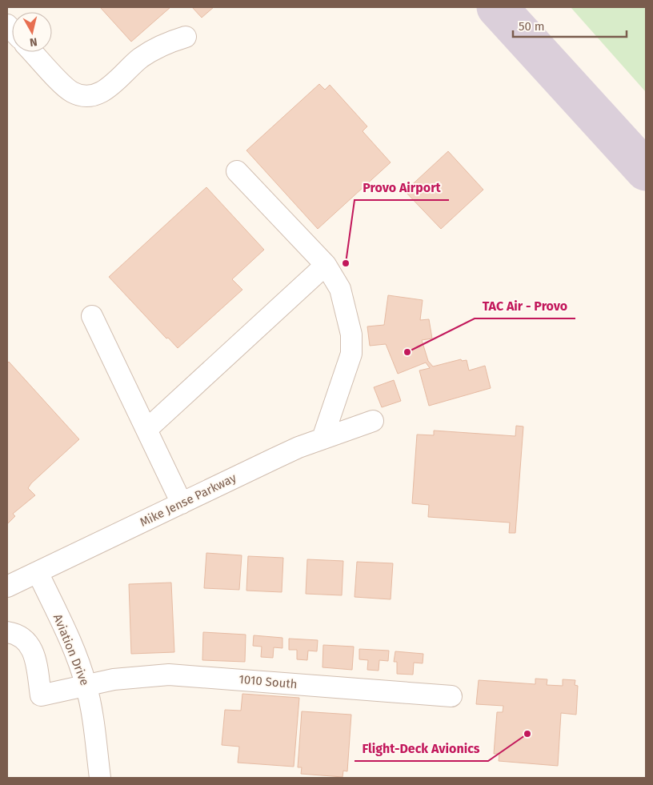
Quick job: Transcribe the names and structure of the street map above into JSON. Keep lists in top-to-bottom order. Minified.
{"streets":{"street":["Mike Jense Parkway","Aviation Drive","1010 South"]},"crossings":[["Mike Jense Parkway","Aviation Drive"],["Aviation Drive","1010 South"]],"places":["Provo Airport","TAC Air - Provo","Flight-Deck Avionics"],"scale_bar":"50 m","north":"bottom"}
